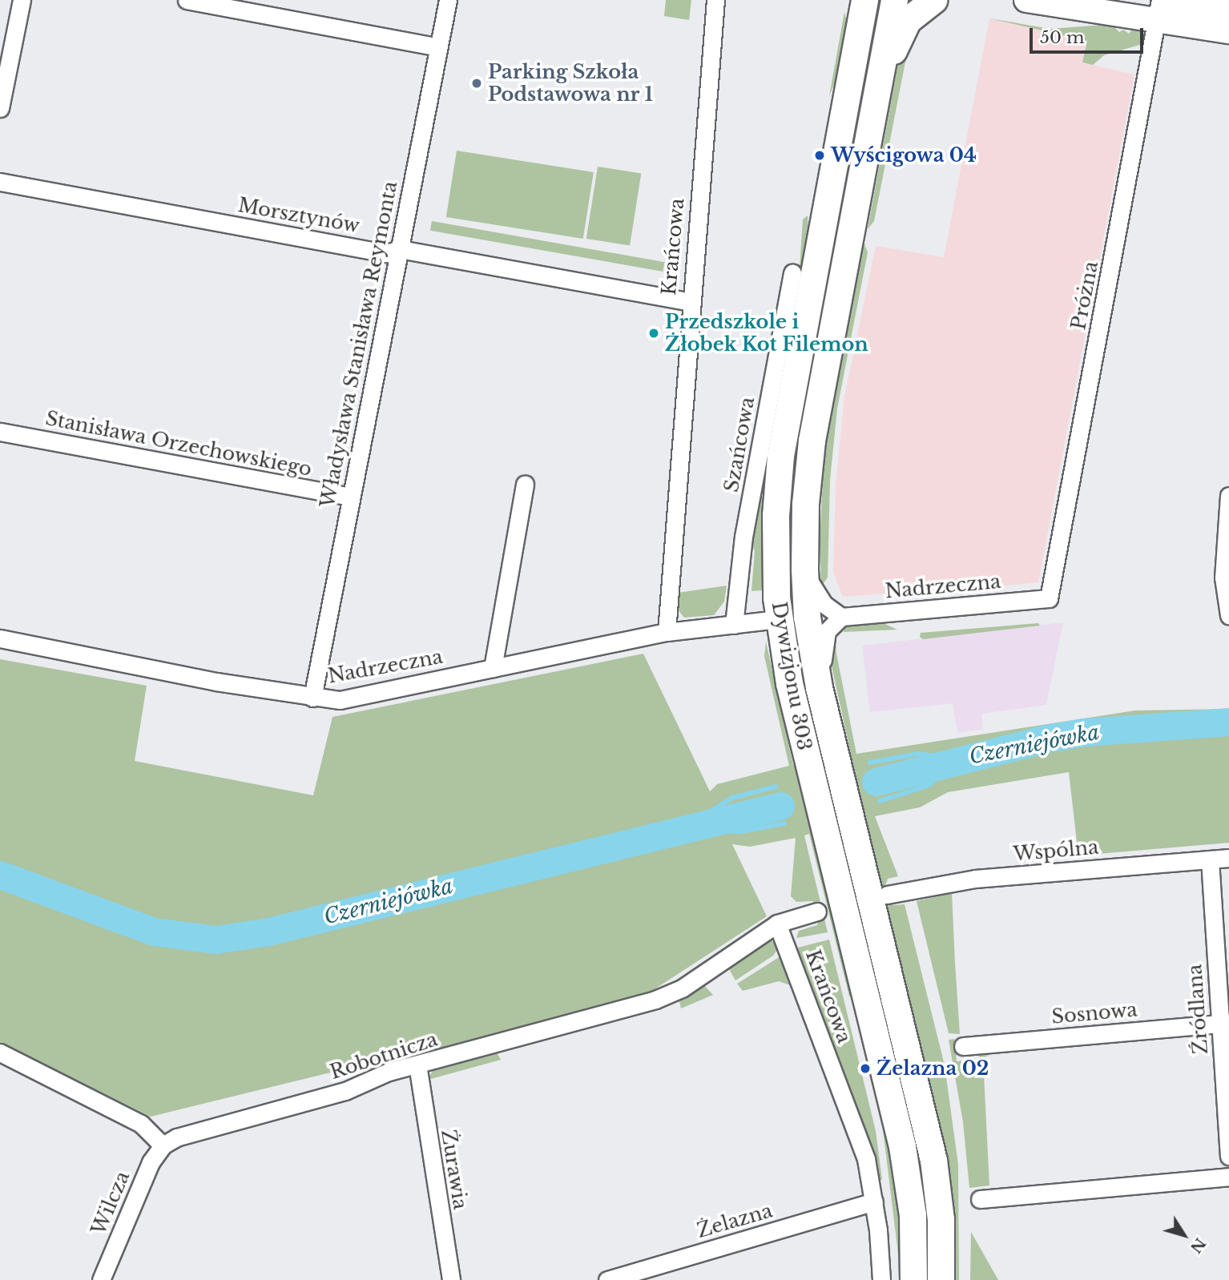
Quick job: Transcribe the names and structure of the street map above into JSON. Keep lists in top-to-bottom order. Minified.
{"streets":{"main road":["Dywizjonu 303"],"street":["Morsztynów","Krańcowa","Próżna","Władysława Stanisława Reymonta","Stanisława Orzechowskiego","Szańcowa","Nadrzeczna","Wspólna","Źródlana","Sosnowa","Robotnicza","Żurawia","Wilcza","Żelazna"]},"crossings":[["Morsztynów","Krańcowa"],["Morsztynów","Władysława Stanisława Reymonta"],["Krańcowa","Nadrzeczna"],["Krańcowa","Robotnicza"],["Krańcowa","Żelazna"],["Próżna","Nadrzeczna"],["Władysława Stanisława Reymonta","Stanisława Orzechowskiego"],["Władysława Stanisława Reymonta","Nadrzeczna"],["Szańcowa","Nadrzeczna"],["Nadrzeczna","Dywizjonu 303"],["Wspólna","Źródlana"],["Źródlana","Sosnowa"],["Robotnicza","Żurawia"],["Robotnicza","Wilcza"]],"water":["Czerniejówka"],"places":["Parking Szkoła Podstawowa nr 1","Wyścigowa 04","Przedszkole i Żłobek Kot Filemon","Żelazna 02"],"scale_bar":"50 m","north":"bottom right"}
